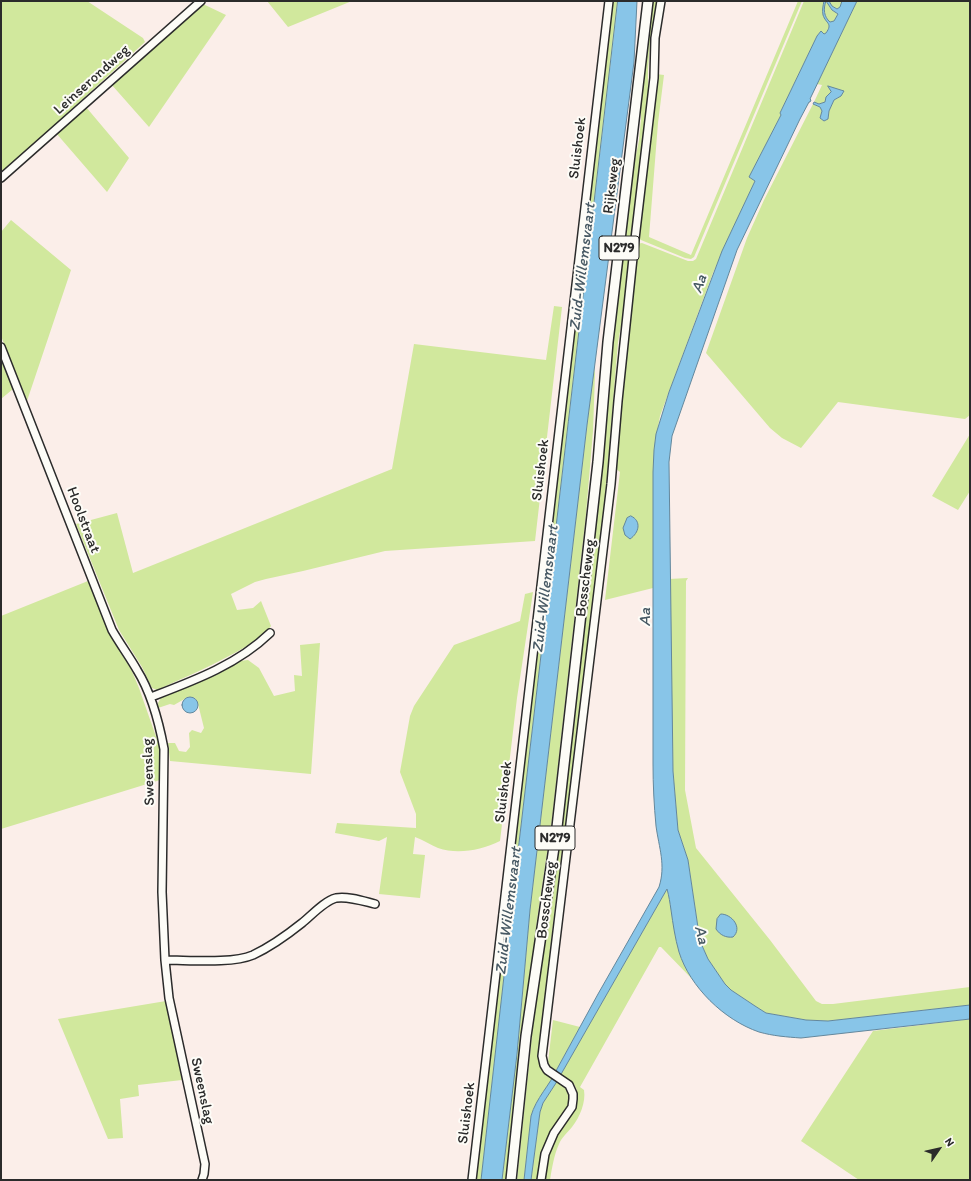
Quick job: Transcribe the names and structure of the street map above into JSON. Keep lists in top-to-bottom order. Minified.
{"streets":{"main road":["Rijksweg","N279","Bosscheweg"],"street":["Leinserondweg","Sluishoek","Hoolstraat","Sweenslag"]},"crossings":[["Rijksweg","Bosscheweg"],["Hoolstraat","Sweenslag"]],"water":["Zuid-Willemsvaart","Aa"],"north":"top right"}
